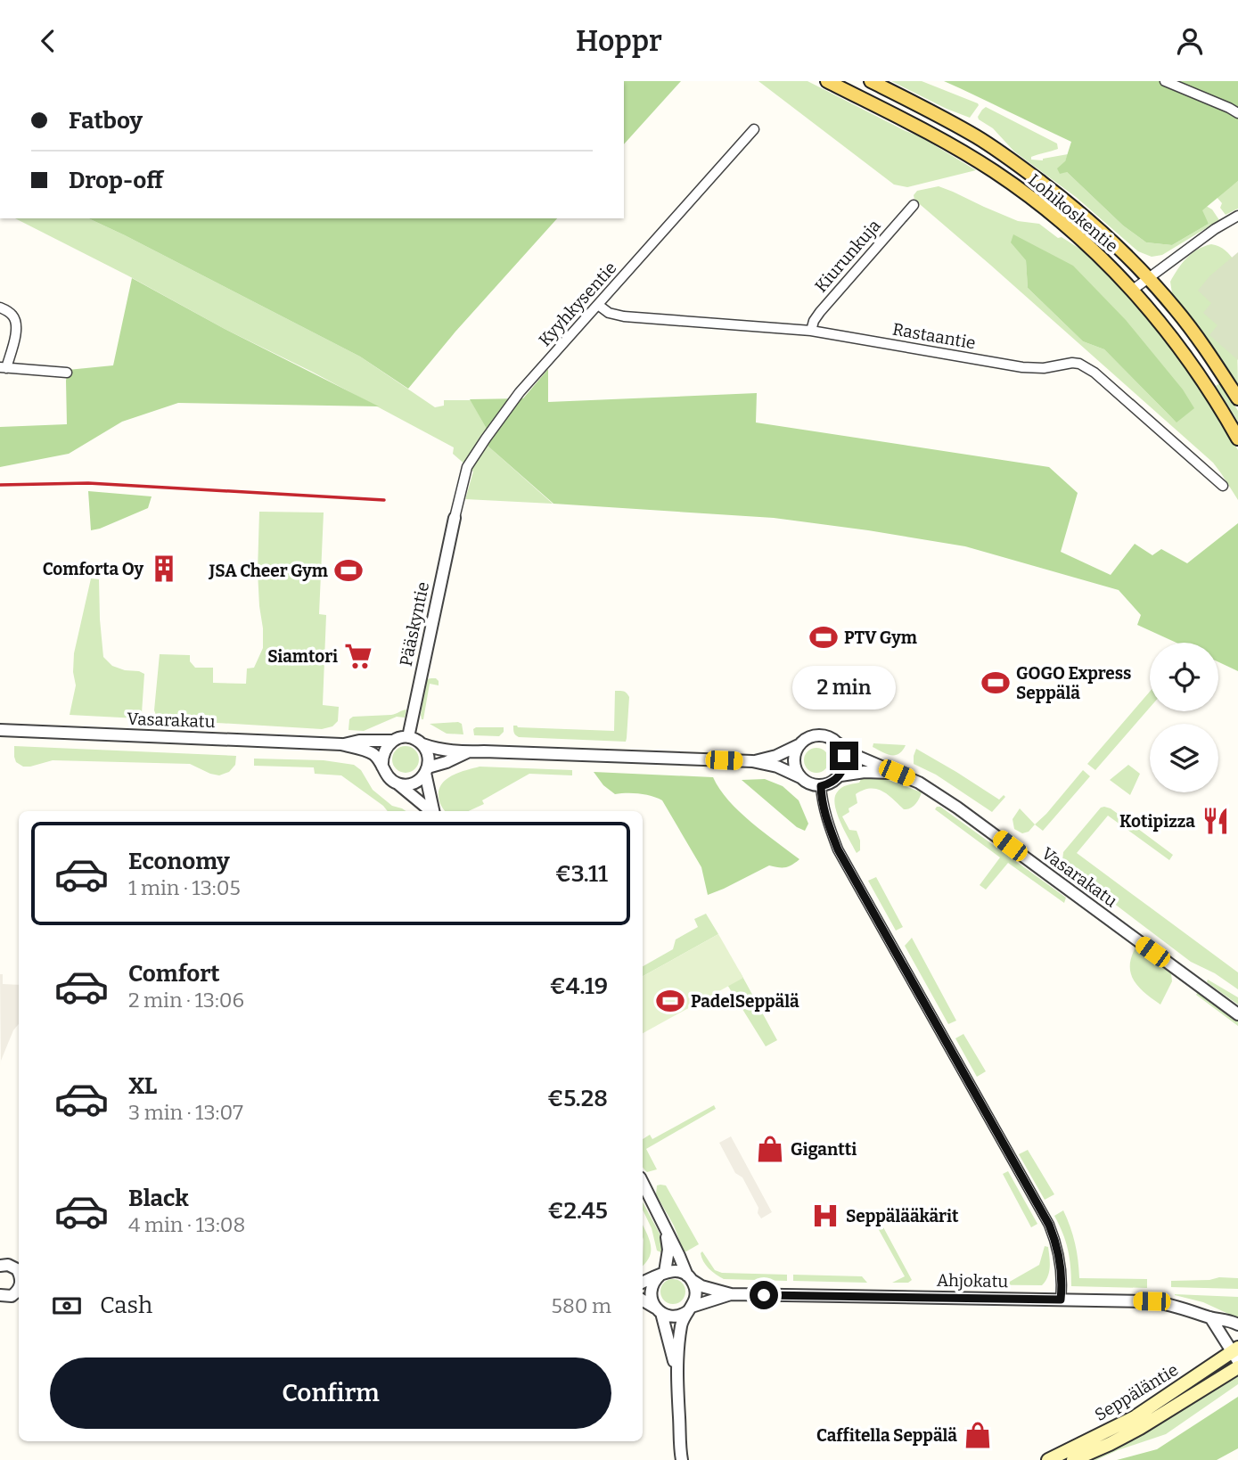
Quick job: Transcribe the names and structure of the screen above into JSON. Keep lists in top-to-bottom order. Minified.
{"streets":{"main road":["Lohikoskentie","Seppäläntie"],"street":["Kiurunkuja","Kyyhkysentie","Rastaantie","Pääskyntie","Vasarakatu","Ahjokatu"]},"crossings":[["Kiurunkuja","Rastaantie"],["Kyyhkysentie","Rastaantie"],["Kyyhkysentie","Pääskyntie"],["Pääskyntie","Vasarakatu"]],"places":{"building":["Comforta Oy"],"sports":["JSA Cheer Gym","PTV Gym","GOGO Express Seppälä","PadelSeppälä"],"supermarket":["Siamtori"],"restaurant":["Kotipizza"],"shop":["Gigantti","Caffitella Seppälä"],"hospital":["Seppälääkärit"]},"page":{"header":"Hoppr","banner":["Fatboy","Drop-off"],"bubble":"2 min","list":[{"name":"Economy","note":"1 min · 13:05","value":"€3.11"},{"name":"Comfort","note":"2 min · 13:06","value":"€4.19"},{"name":"XL","note":"3 min · 13:07","value":"€5.28"},{"name":"Black","note":"4 min · 13:08","value":"€2.45"}],"pay":["Cash","580 m"],"buttons":"Confirm"}}
